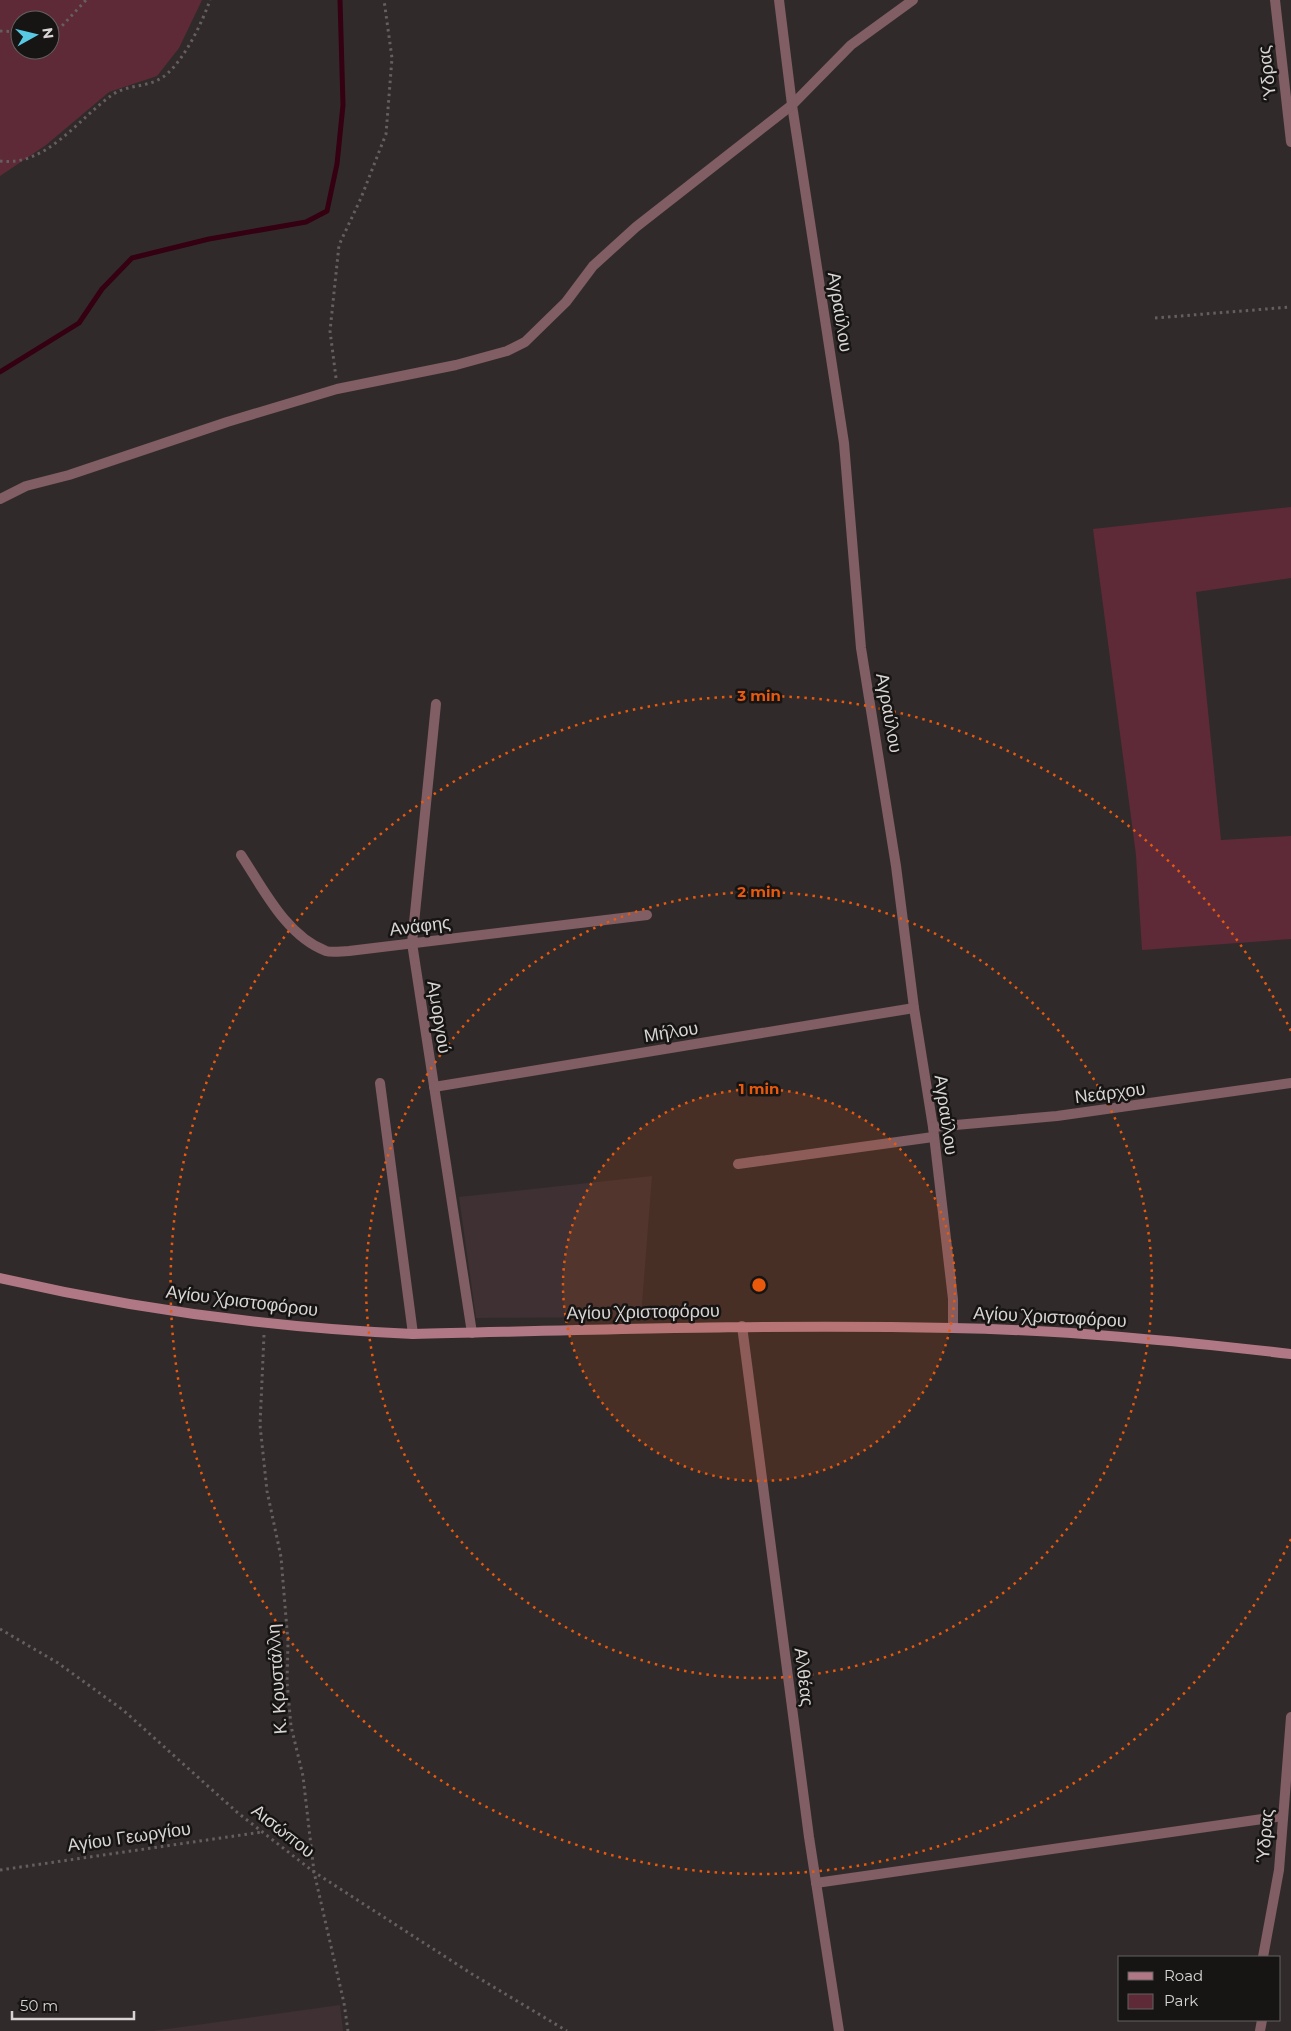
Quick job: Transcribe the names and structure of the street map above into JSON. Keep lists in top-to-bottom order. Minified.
{"streets":{"main road":["Αγίου Χριστοφόρου"],"street":["Ύδρας","Αγραύλου","Ανάφης","Αμοργού","Μήλου","Νεάρχου","Αλθέας"],"path":["Κ. Κρυστάλλη","Αισώπου","Αγίου Γεωργίου"]},"crossings":[["Αγραύλου","Μήλου"],["Αγραύλου","Νεάρχου"],["Αγραύλου","Αγίου Χριστοφόρου"],["Ανάφης","Αμοργού"],["Αμοργού","Μήλου"],["Αμοργού","Αγίου Χριστοφόρου"],["Αγίου Χριστοφόρου","Αλθέας"],["Αγίου Χριστοφόρου","Κ. Κρυστάλλη"],["Κ. Κρυστάλλη","Αισώπου"],["Αισώπου","Αγίου Γεωργίου"]],"legend":["Road","Park"],"scale_bar":"50 m","north":"right","rings":["3 min","2 min","1 min"]}
